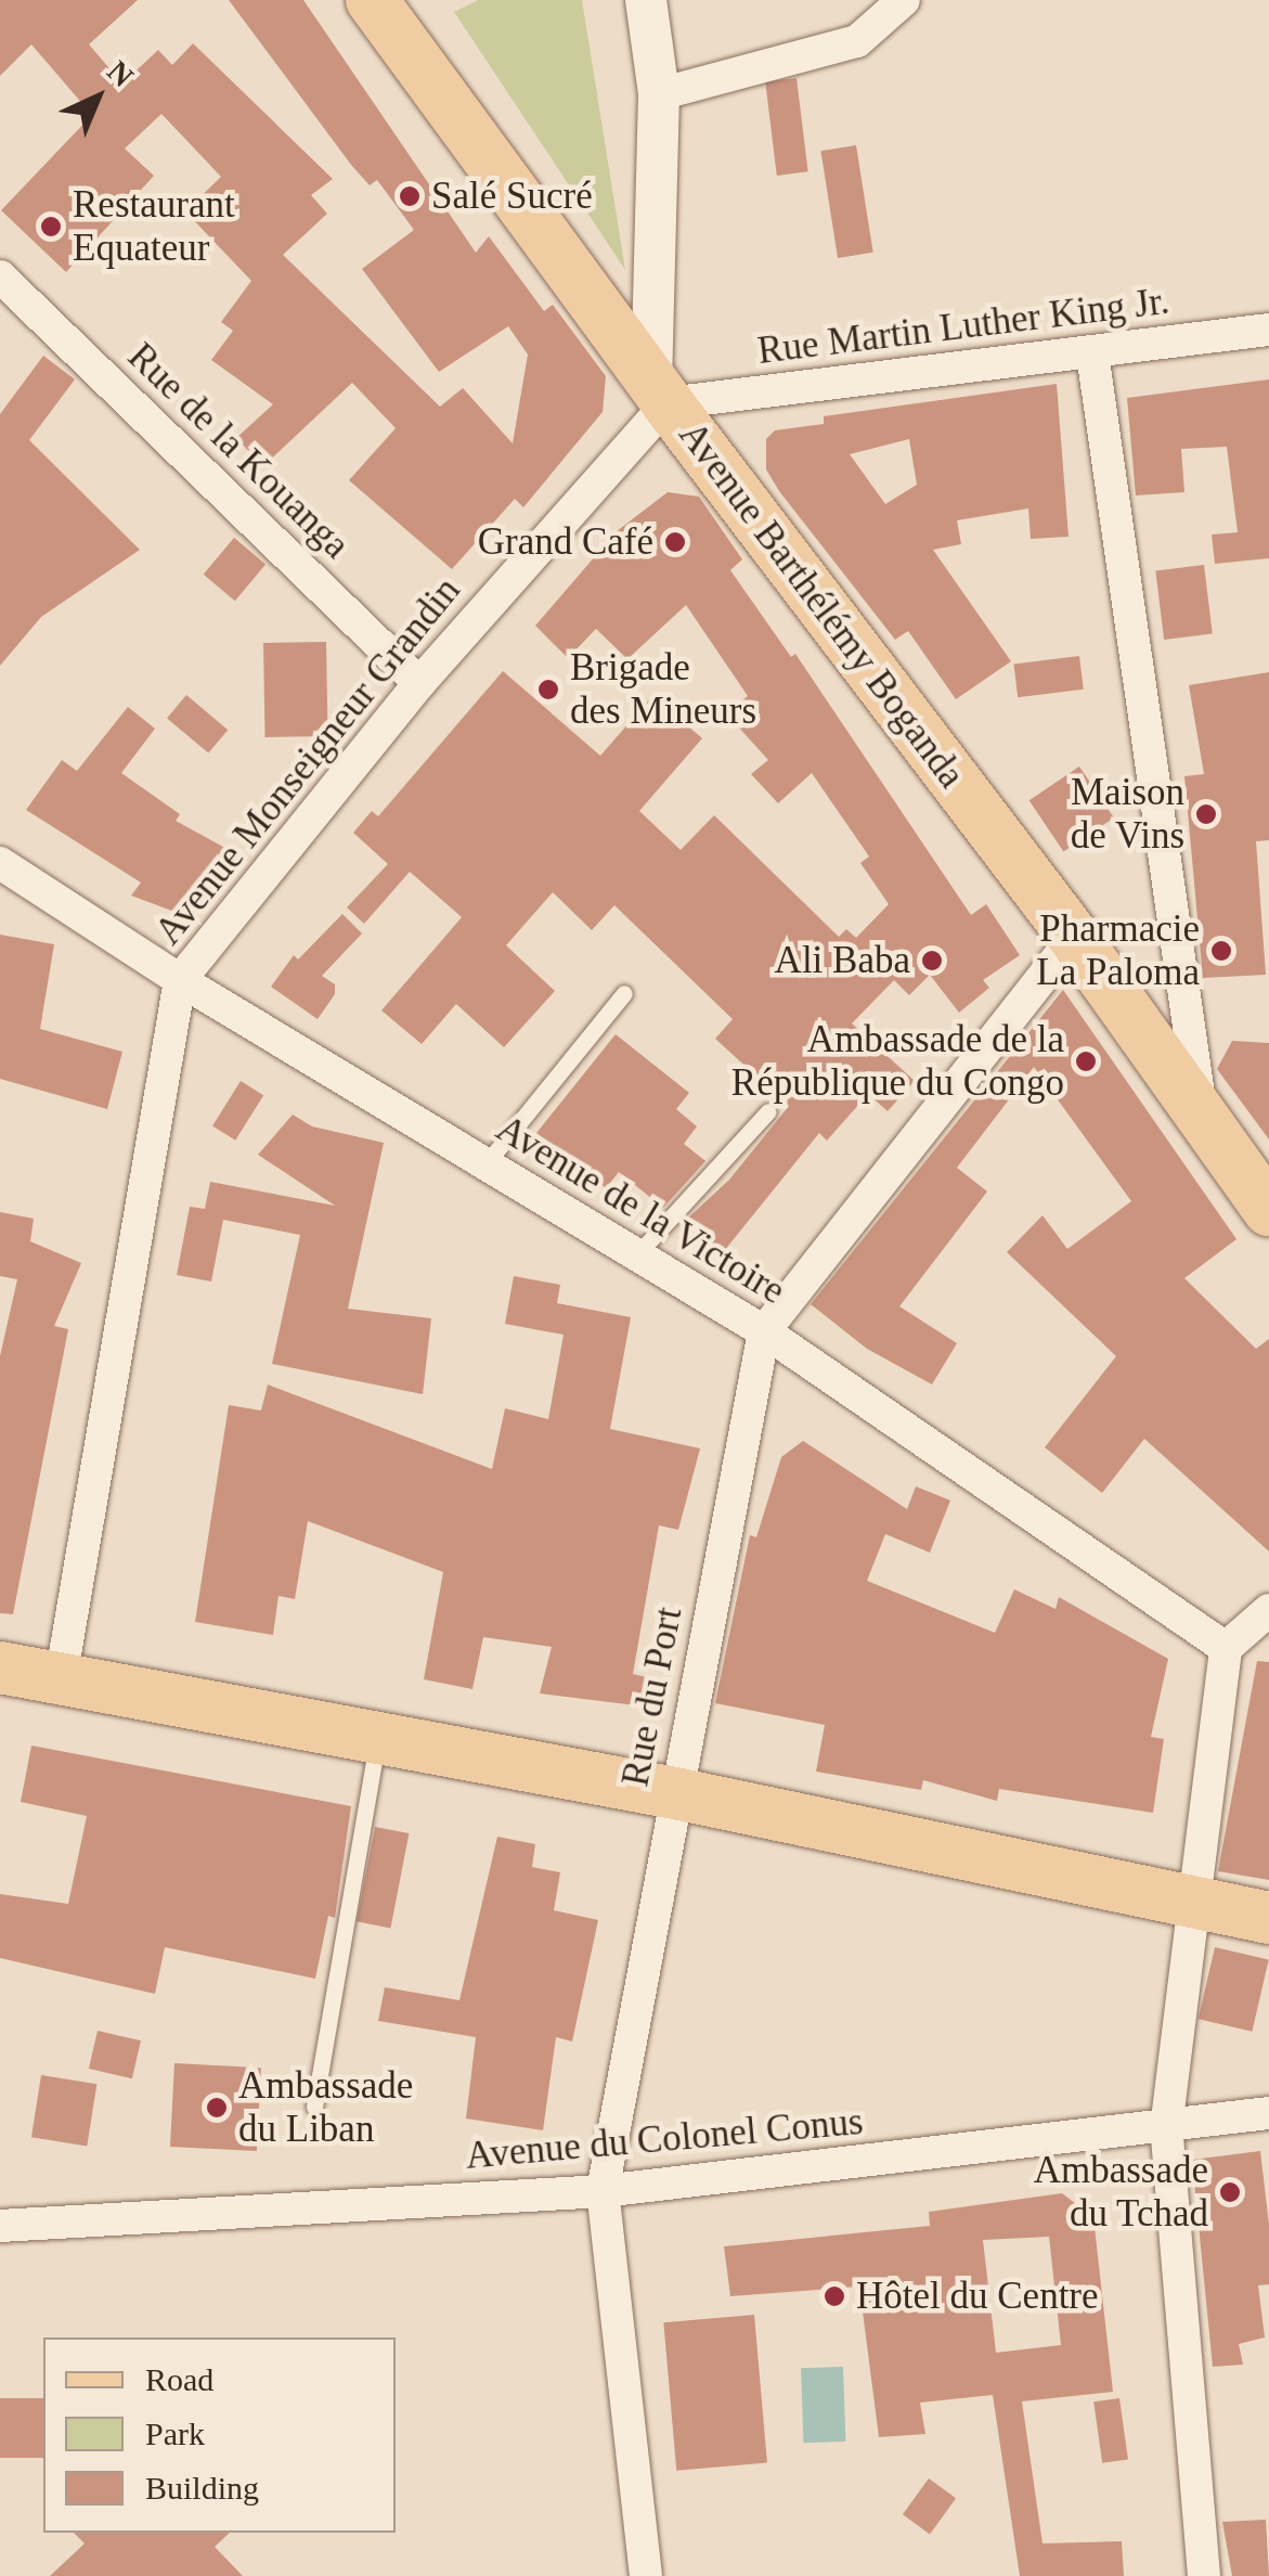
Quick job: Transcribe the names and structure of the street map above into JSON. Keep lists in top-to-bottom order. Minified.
{"streets":{"main road":["Avenue Barthélémy Boganda"],"street":["Rue Martin Luther King Jr.","Rue de la Kouanga","Avenue Monseigneur Grandin","Avenue de la Victoire","Rue du Port","Avenue du Colonel Conus"]},"crossings":[["Rue Martin Luther King Jr.","Avenue Barthélémy Boganda"],["Rue Martin Luther King Jr.","Avenue Monseigneur Grandin"],["Rue de la Kouanga","Avenue Monseigneur Grandin"],["Avenue Barthélémy Boganda","Avenue Monseigneur Grandin"],["Avenue Barthélémy Boganda","Rue du Port"],["Avenue Monseigneur Grandin","Avenue de la Victoire"],["Avenue de la Victoire","Rue du Port"],["Rue du Port","Avenue du Colonel Conus"]],"places":["Salé Sucré","Restaurant Equateur","Grand Café","Brigade des Mineurs","Maison de Vins","Pharmacie La Paloma","Ali Baba","Ambassade de la République du Congo","Ambassade du Liban","Ambassade du Tchad","Hôtel du Centre"],"legend":["Road","Park","Building"],"north":"top right"}
